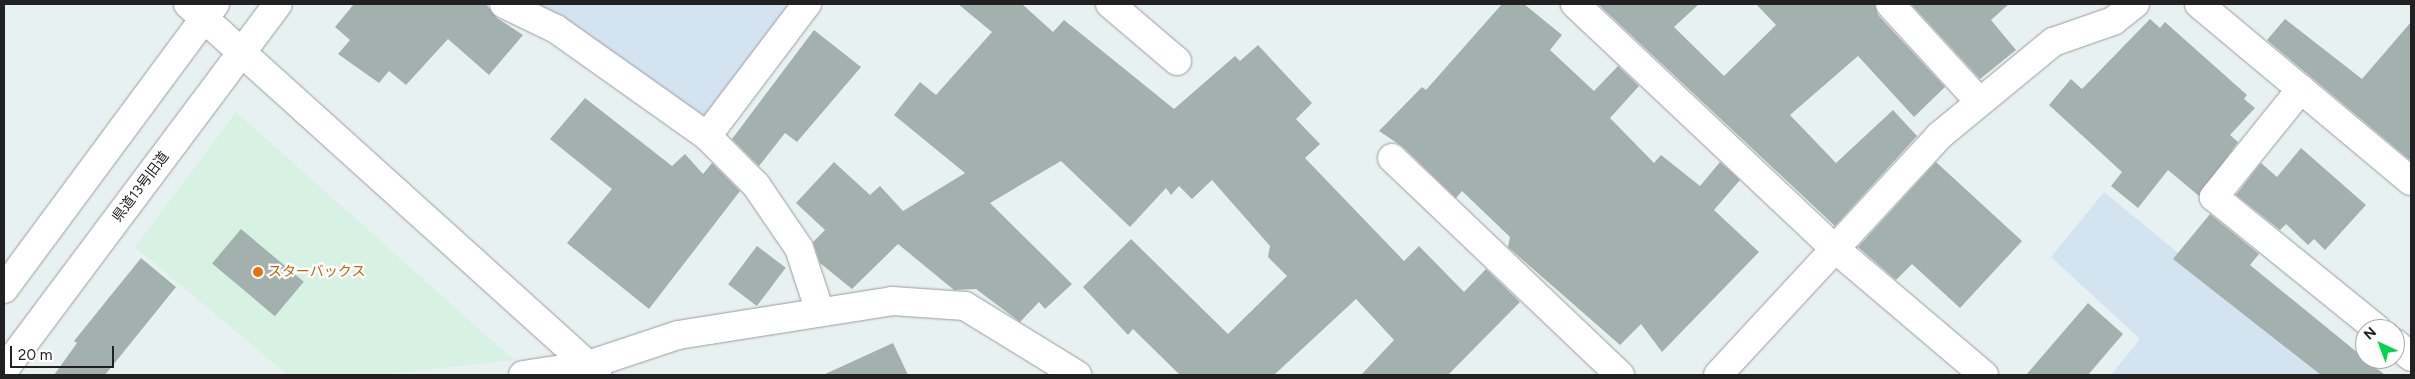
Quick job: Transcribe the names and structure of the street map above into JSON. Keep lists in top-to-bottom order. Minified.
{"streets":{"street":["県道13号旧道"]},"places":["スターバックス"],"scale_bar":"20 m","north":"top left"}
